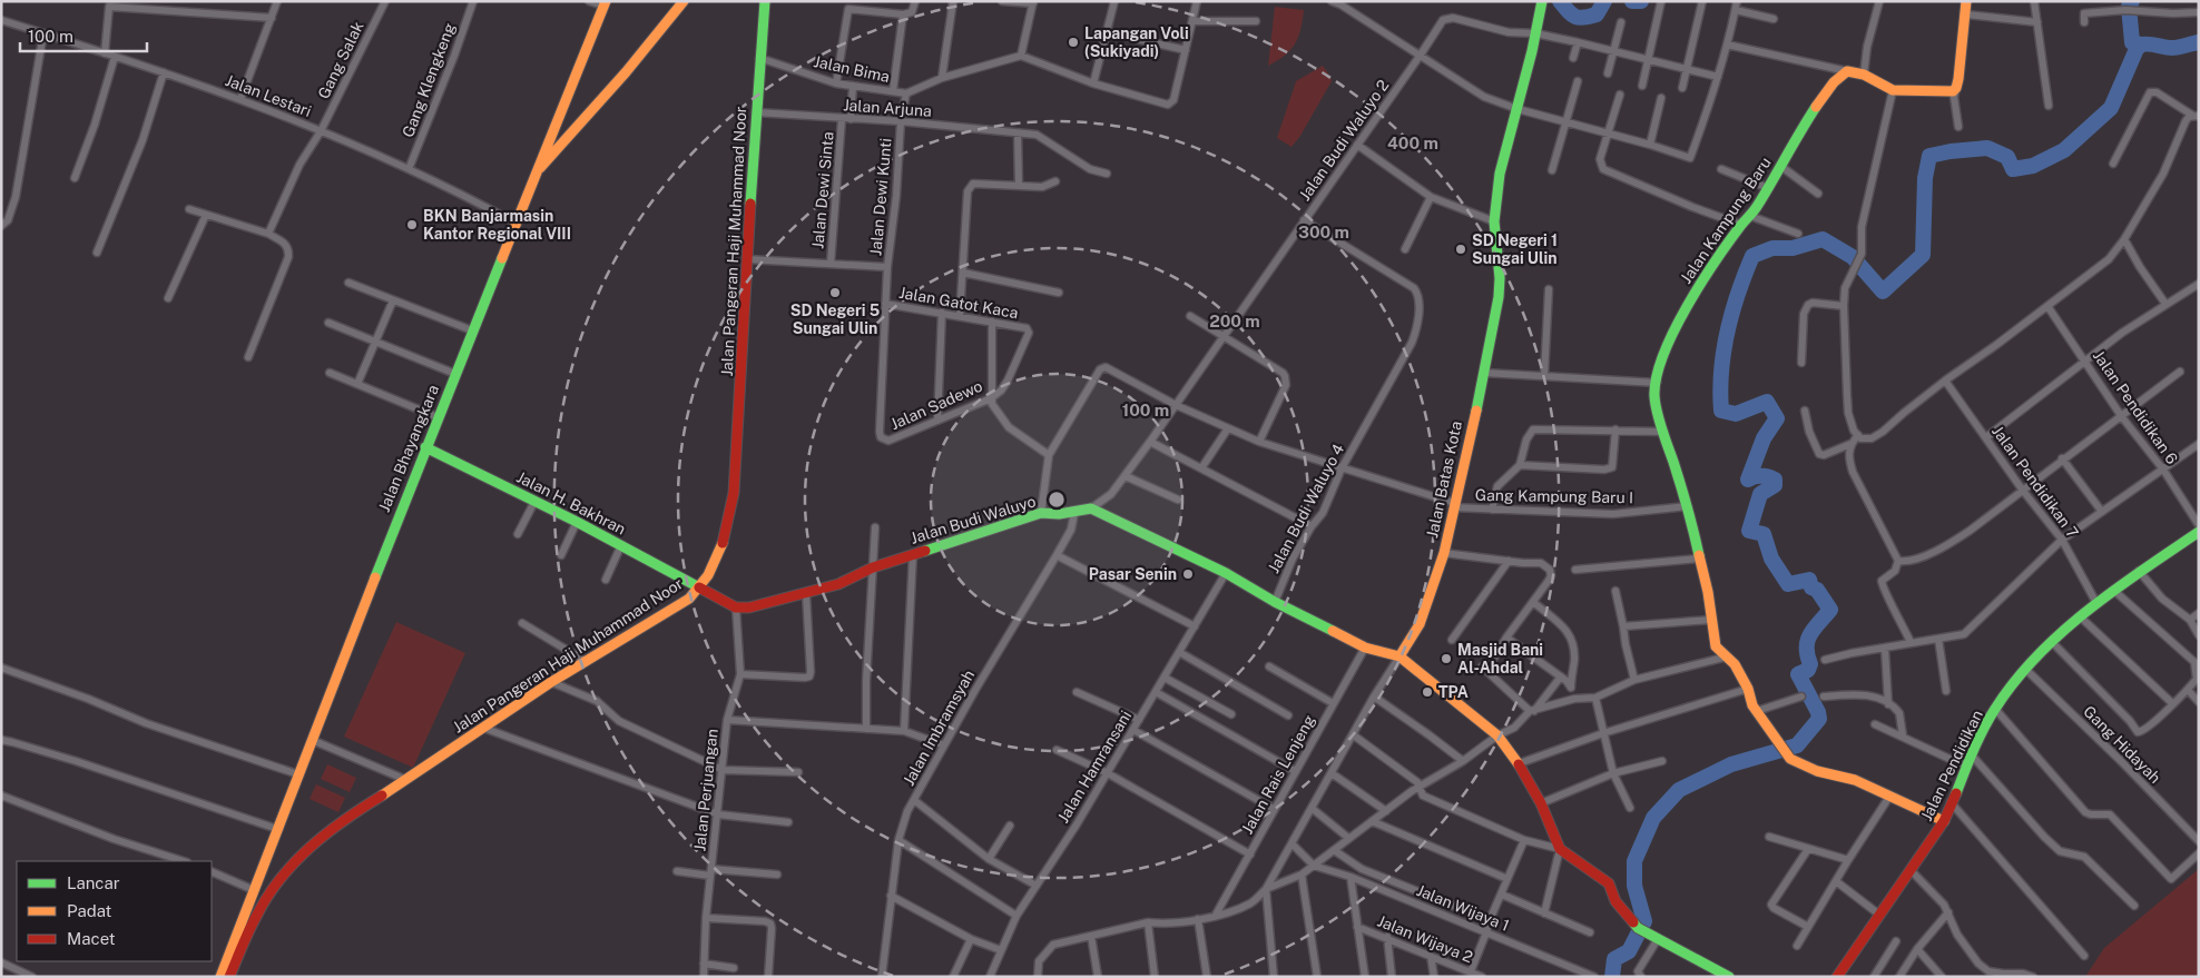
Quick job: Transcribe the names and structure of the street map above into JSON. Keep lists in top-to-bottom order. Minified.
{"streets":{"street":["Gang Salak","Jalan Bima","Gang Klengkeng","Jalan Lestari","Jalan Arjuna","Jalan Budi Waluyo 2","Jalan Dewi Sinta","Jalan Dewi Kunti","Jalan Kampung Baru","Jalan Pangeran Haji Muhammad Noor","Jalan Gatot Kaca","Jalan Sadewo","Jalan Pendidikan 6","Jalan Bhayangkara","Jalan Batas Kota","Jalan Pendidikan 7","Gang Kampung Baru I","Jalan H. Bakhran","Jalan Budi Waluyo 4","Jalan Budi Waluyo","Jalan Imbramsyah","Gang Hidayah","Jalan Pendidikan","Jalan Hamransani","Jalan Rais Lenjeng","Jalan Perjuangan","Jalan Wijaya 1","Jalan Wijaya 2"]},"crossings":[["Gang Salak","Jalan Lestari"],["Jalan Bima","Jalan Dewi Sinta"],["Jalan Bima","Jalan Dewi Kunti"],["Jalan Bima","Jalan Pangeran Haji Muhammad Noor"],["Gang Klengkeng","Jalan Lestari"],["Jalan Lestari","Jalan Bhayangkara"],["Jalan Arjuna","Jalan Dewi Sinta"],["Jalan Arjuna","Jalan Dewi Kunti"],["Jalan Arjuna","Jalan Pangeran Haji Muhammad Noor"],["Jalan Budi Waluyo 2","Jalan Batas Kota"],["Jalan Budi Waluyo 2","Gang Kampung Baru I"],["Jalan Budi Waluyo 2","Jalan Budi Waluyo 4"],["Jalan Budi Waluyo 2","Jalan Budi Waluyo"],["Jalan Dewi Kunti","Jalan Gatot Kaca"],["Jalan Dewi Kunti","Jalan Sadewo"],["Jalan Kampung Baru","Gang Kampung Baru I"],["Jalan Pangeran Haji Muhammad Noor","Jalan H. Bakhran"],["Jalan Gatot Kaca","Jalan Sadewo"],["Jalan Bhayangkara","Jalan H. Bakhran"],["Jalan Batas Kota","Gang Kampung Baru I"],["Jalan Batas Kota","Jalan Rais Lenjeng"],["Jalan Pendidikan 7","Jalan Pendidikan"],["Gang Kampung Baru I","Jalan Budi Waluyo 4"],["Jalan Budi Waluyo","Jalan Imbramsyah"],["Jalan Budi Waluyo","Jalan Perjuangan"],["Gang Hidayah","Jalan Pendidikan"]],"places":["Lapangan Voli (Sukiyadi)","BKN Banjarmasin Kantor Regional VIII","SD Negeri 1 Sungai Ulin","SD Negeri 5 Sungai Ulin","Pasar Senin","Masjid Bani Al-Ahdal","TPA"],"legend":["Lancar","Padat","Macet"],"scale_bar":"100 m","rings":["400 m","300 m","200 m","100 m"]}
